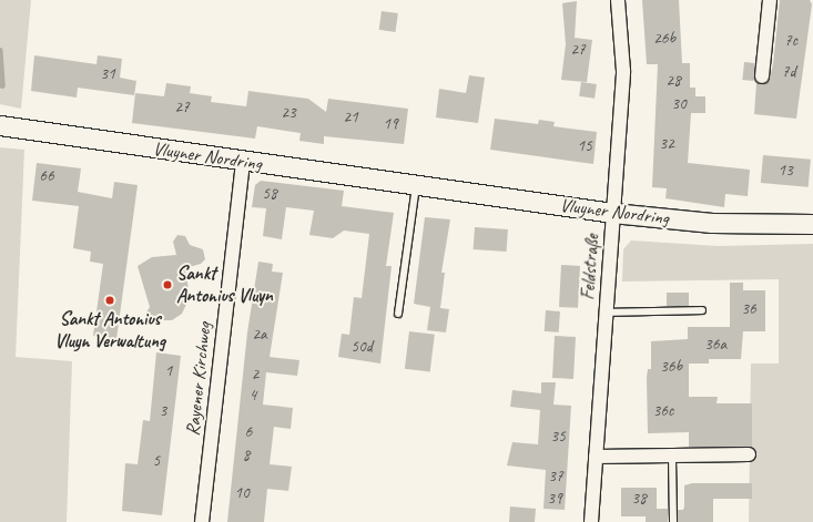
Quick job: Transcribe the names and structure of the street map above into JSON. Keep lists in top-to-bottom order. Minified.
{"streets":{"street":["Vluyner Nordring","Feldstraße","Rayener Kirchweg"]},"crossings":[["Vluyner Nordring","Feldstraße"],["Vluyner Nordring","Rayener Kirchweg"]],"places":["Sankt Antonius Vluyn","Sankt Antonius Vluyn Verwaltung"],"house_numbers":["26b","7c","27","7d","31","28","30","27","23","21","19","32","15","13","66","58","36","2a","36a","50d","36b","1","2","4","3","36c","6","35","8","5","37","10","39","38"]}
